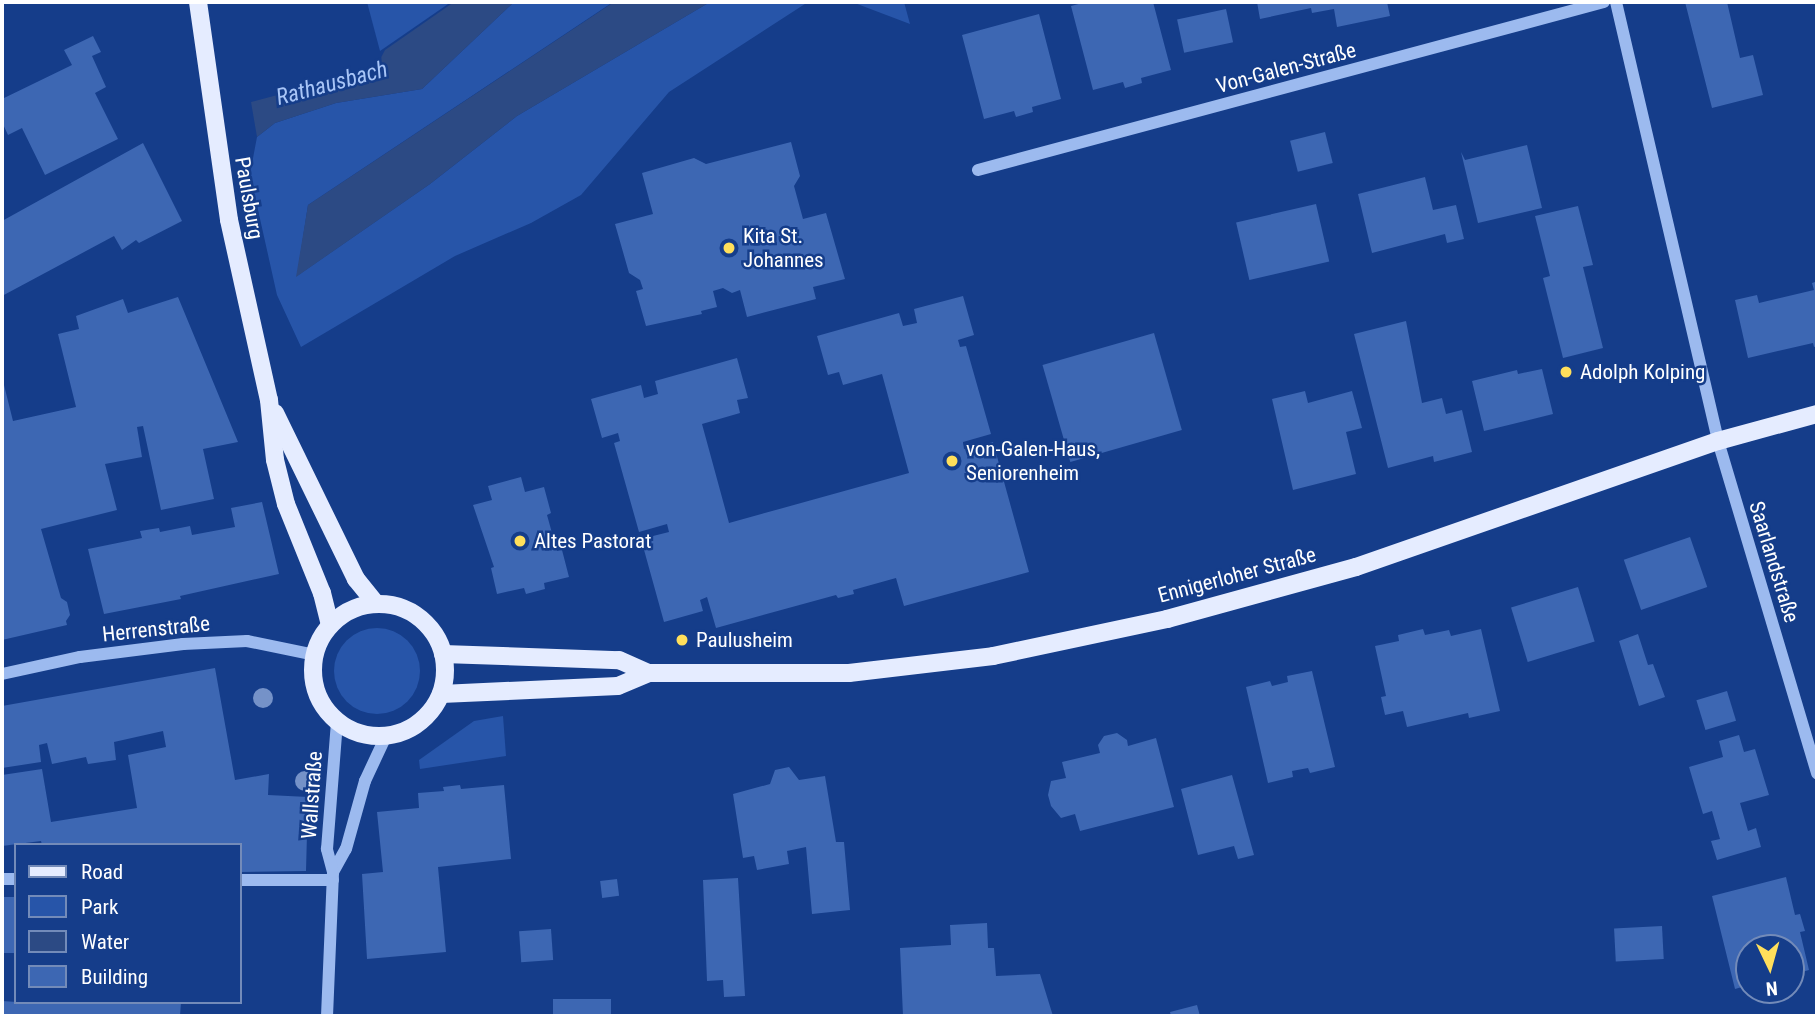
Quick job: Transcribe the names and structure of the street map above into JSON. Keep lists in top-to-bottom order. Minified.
{"streets":{"main road":["Paulsburg","Ennigerloher Straße"],"street":["Von-Galen-Straße","Saarlandstraße","Herrenstraße","Wallstraße"]},"crossings":[["Paulsburg","Ennigerloher Straße"],["Paulsburg","Herrenstraße"],["Paulsburg","Wallstraße"],["Saarlandstraße","Ennigerloher Straße"],["Ennigerloher Straße","Herrenstraße"],["Ennigerloher Straße","Wallstraße"],["Herrenstraße","Wallstraße"]],"water":["Rathausbach"],"places":["Kita St. Johannes","Adolph Kolping","von-Galen-Haus, Seniorenheim","Altes Pastorat","Paulusheim"],"legend":["Road","Park","Water","Building"],"north":"bottom"}
